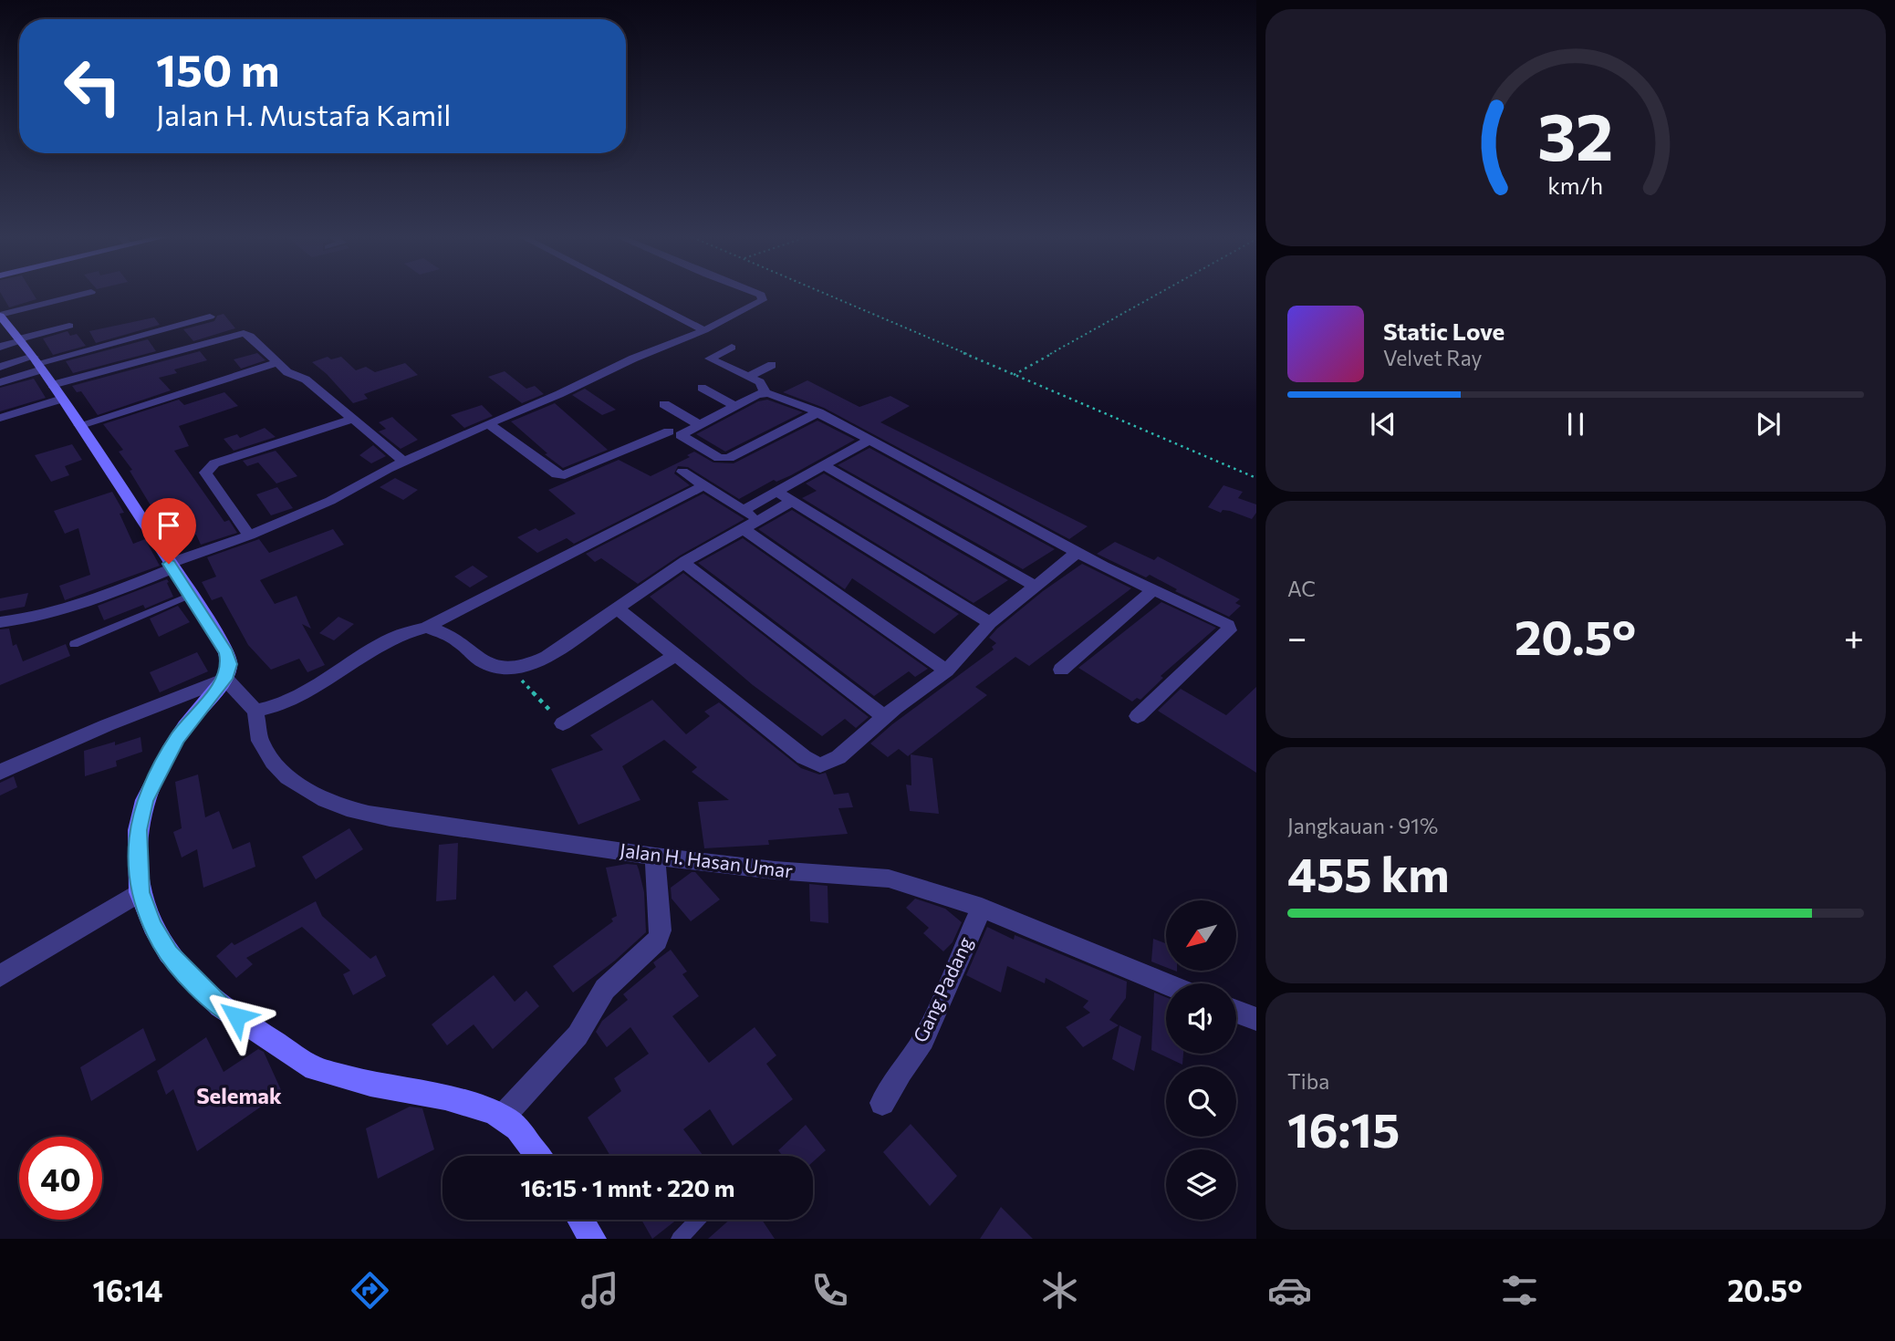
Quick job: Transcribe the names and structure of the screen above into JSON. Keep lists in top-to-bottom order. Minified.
{"streets":{"street":["Jalan H. Hasan Umar","Gang Padang"]},"crossings":[["Jalan H. Hasan Umar","Gang Padang"]],"districts":["Selemak"],"north":"bottom left","page":{"turn":["150 m","Jalan H. Mustafa Kamil"],"song":["Static Love","Velvet Ray"],"tile":["AC",["Jangkauan · 91%","455 km"],["Tiba","16:15"]],"heat":["−","20.5°","+"],"limit":"40","trip":"16:15 · 1 mnt · 220 m","tabs":["16:14","20.5°"],"gauge":["32","km/h"]}}
